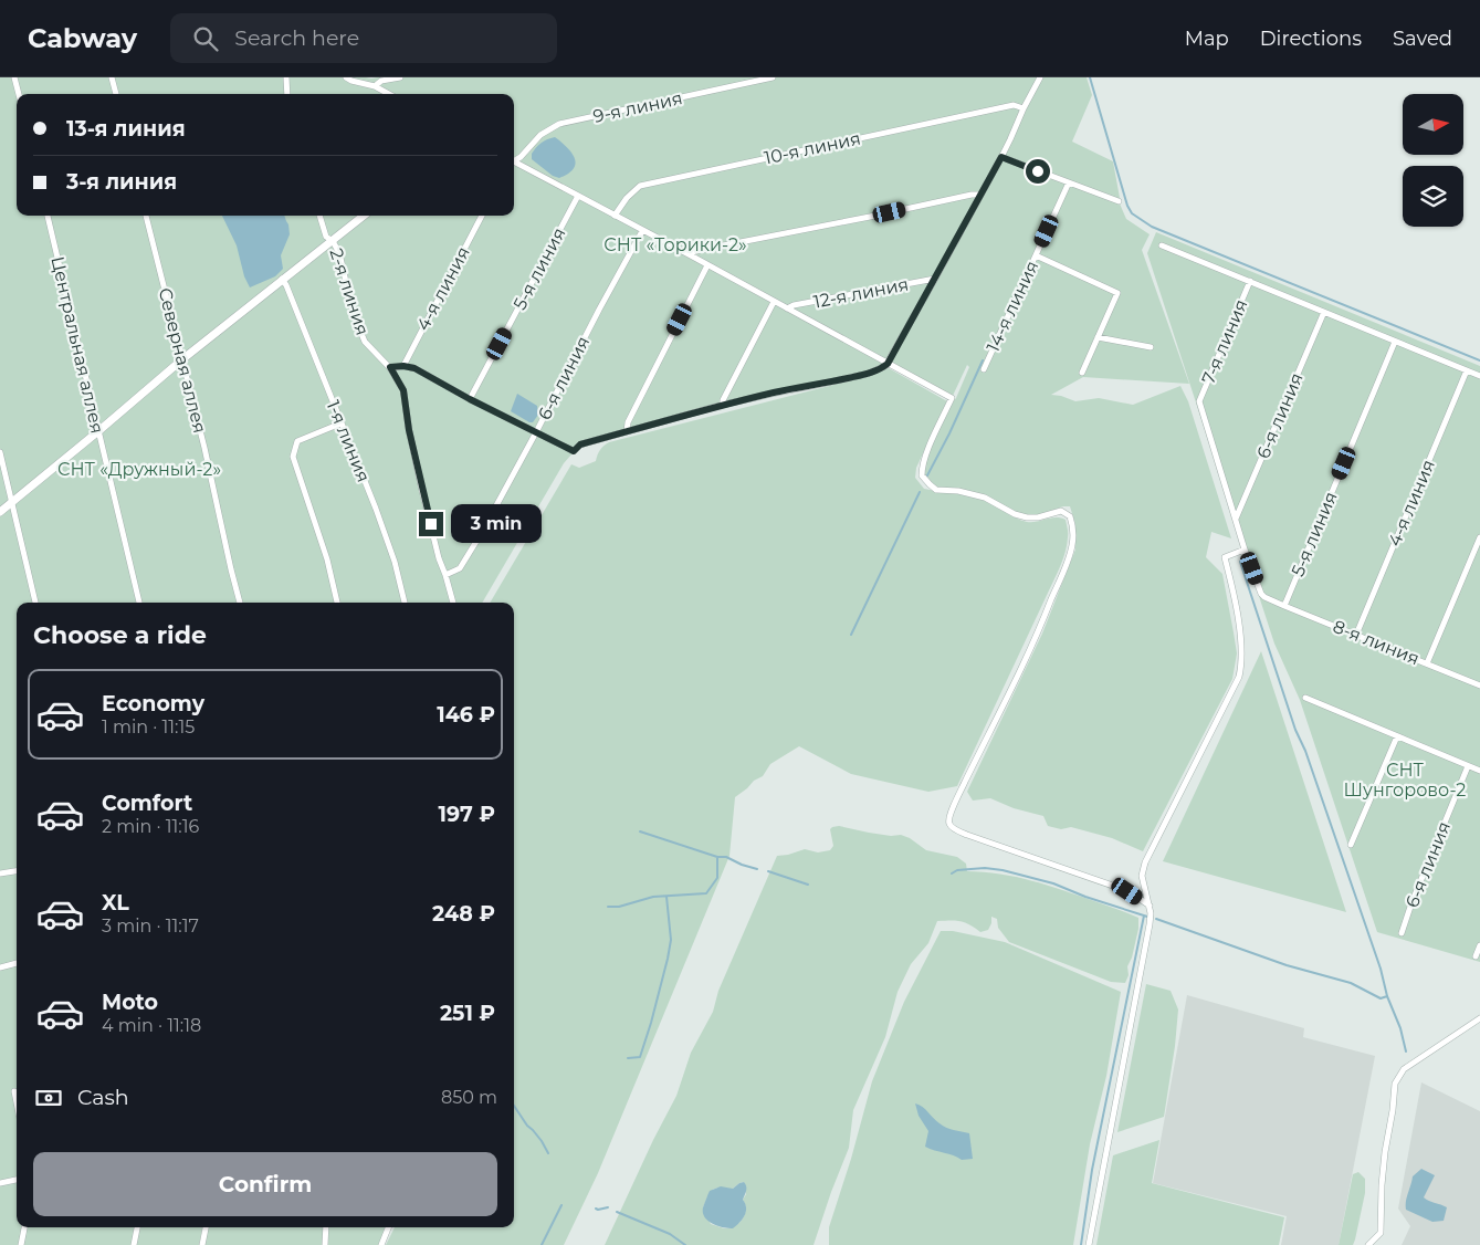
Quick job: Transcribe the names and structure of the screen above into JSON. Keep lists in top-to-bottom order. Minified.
{"streets":{"street":["9-я линия","10-я линия","5-я линия","4-я линия","2-я линия","12-я линия","14-я линия","7-я линия","Центральная аллея","Северная аллея","6-я линия","1-я линия","8-я линия"]},"crossings":[["5-я линия","8-я линия"],["4-я линия","8-я линия"],["2-я линия","6-я линия"],["7-я линия","6-я линия"]],"parks":["СНТ «Торики-2»","СНТ «Дружный-2»","СНТ Шунгорово-2"],"north":"right","page":{"header":"Cabway","search":"Search here","nav":["Map","Directions","Saved"],"banner":["13-я линия","3-я линия"],"bubble":"3 min","heading":"Choose a ride","list":[{"name":"Economy","note":"1 min · 11:15","value":"146 ₽"},{"name":"Comfort","note":"2 min · 11:16","value":"197 ₽"},{"name":"XL","note":"3 min · 11:17","value":"248 ₽"},{"name":"Moto","note":"4 min · 11:18","value":"251 ₽"}],"pay":["Cash","850 m"],"buttons":"Confirm"}}
